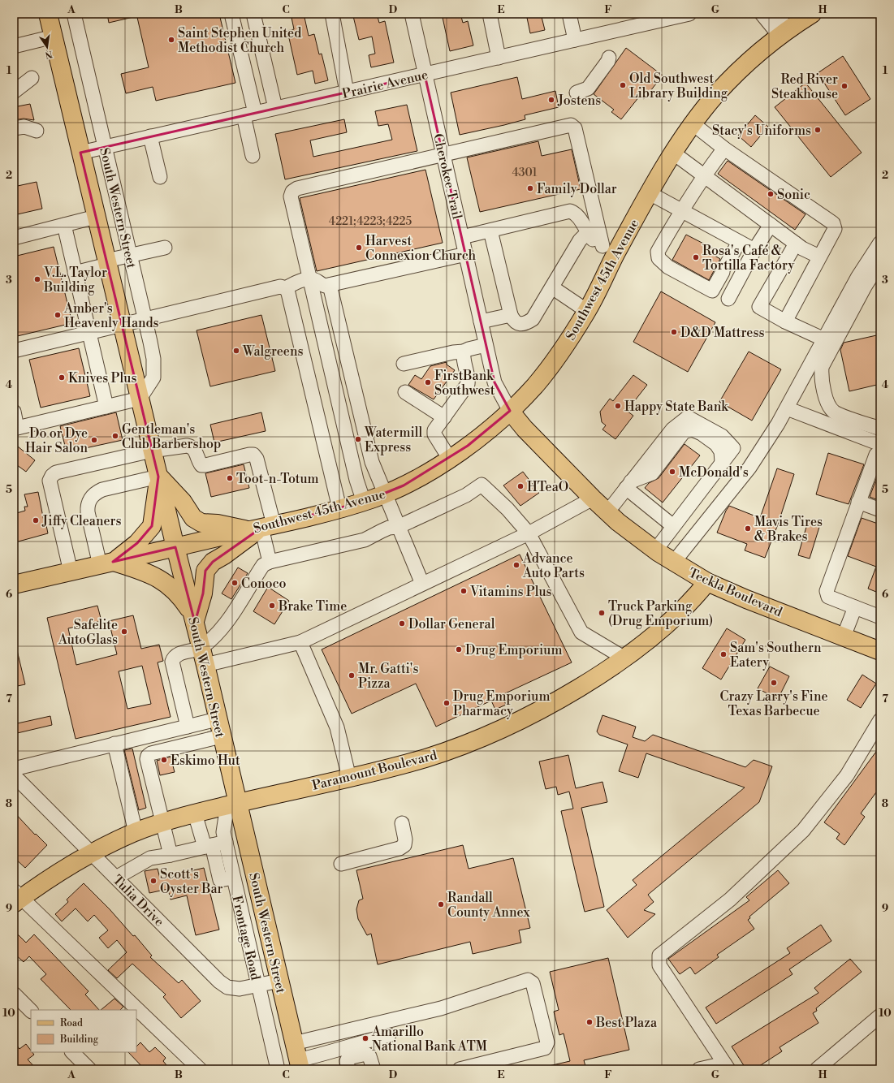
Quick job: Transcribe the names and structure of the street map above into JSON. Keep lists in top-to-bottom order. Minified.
{"streets":{"main road":["South Western Street","Southwest 45th Avenue","Teckla Boulevard","Paramount Boulevard"],"street":["Prairie Avenue","Cherokee Trail","Tulia Drive","Frontage Road"]},"crossings":[["Prairie Avenue","Cherokee Trail"],["Prairie Avenue","South Western Street"],["Cherokee Trail","Southwest 45th Avenue"],["Cherokee Trail","Teckla Boulevard"],["South Western Street","Southwest 45th Avenue"],["South Western Street","Paramount Boulevard"],["South Western Street","Tulia Drive"],["South Western Street","Frontage Road"],["Southwest 45th Avenue","Teckla Boulevard"],["Teckla Boulevard","Paramount Boulevard"],["Paramount Boulevard","Tulia Drive"],["Paramount Boulevard","Frontage Road"],["Tulia Drive","Frontage Road"]],"places":["Saint Stephen United Methodist Church","Old Southwest Library Building","Red River Steakhouse","Jostens","Stacy's Uniforms","Family Dollar","Sonic","Harvest Connexion Church","Rosa's Café & Tortilla Factory","V.L. Taylor Building","Amber's Heavenly Hands","D&D Mattress","Walgreens","Knives Plus","FirstBank Southwest","Happy State Bank","Gentleman's Club Barbershop","Watermill Express","Do or Dye Hair Salon","McDonald's","Toot-n-Totum","HTeaO","Jiffy Cleaners","Mavis Tires & Brakes","Advance Auto Parts","Conoco","Vitamins Plus","Brake Time","Truck Parking (Drug Emporium)","Dollar General","Safelite AutoGlass","Drug Emporium","Sam's Southern Eatery","Mr. Gatti's Pizza","Crazy Larry's Fine Texas Barbecue","Drug Emporium Pharmacy","Eskimo Hut","Scott's Oyster Bar","Randall County Annex","Best Plaza","Amarillo National Bank ATM"],"house_numbers":["4301","4221;4223;4225"],"legend":["Road","Building"],"north":"bottom","grid":{"columns":["A","B","C","D","E","F","G","H"],"rows":["1","2","3","4","5","6","7","8","9","10"]}}
